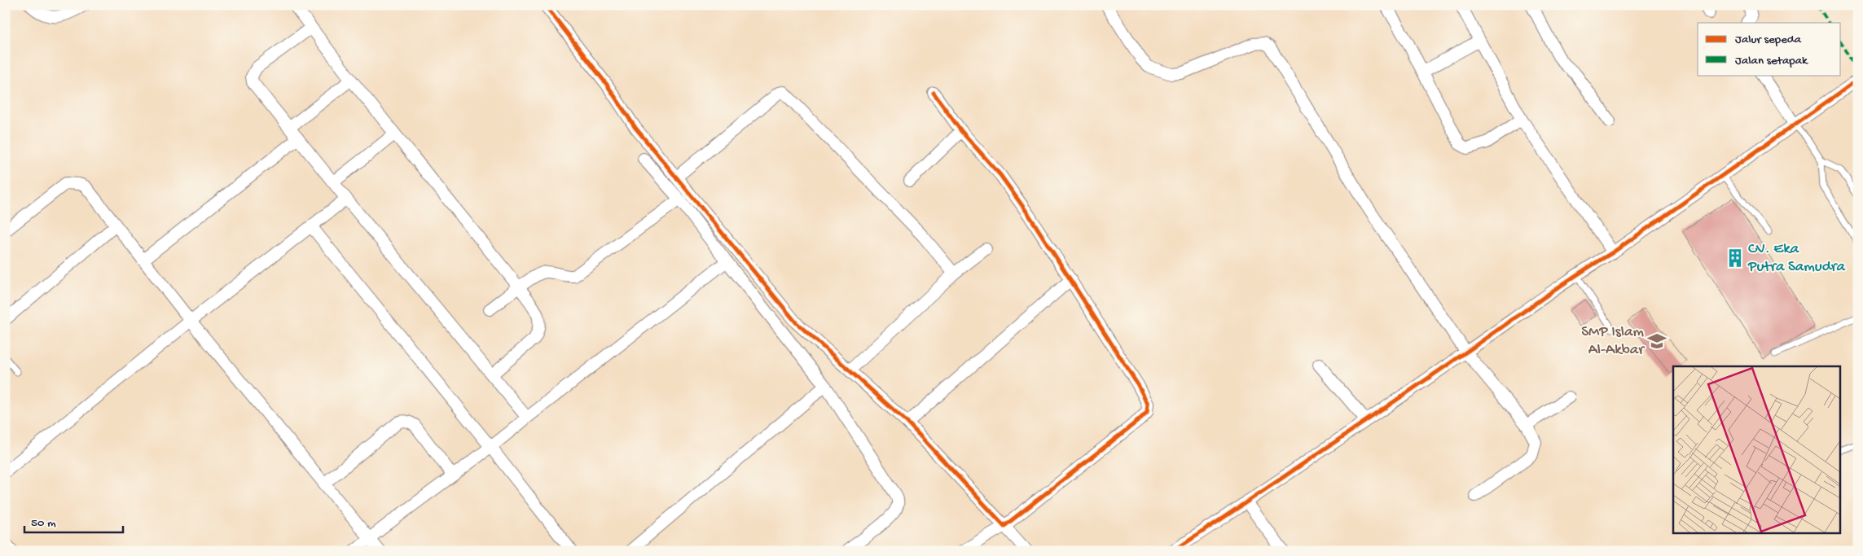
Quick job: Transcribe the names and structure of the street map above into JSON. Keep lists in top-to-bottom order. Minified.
{"places":{"building":["CV. Eka Putra Samudra"],"school or university":["SMP Islam Al-Akbar"]},"legend":["Jalur sepeda","Jalan setapak"],"scale_bar":"50 m"}
